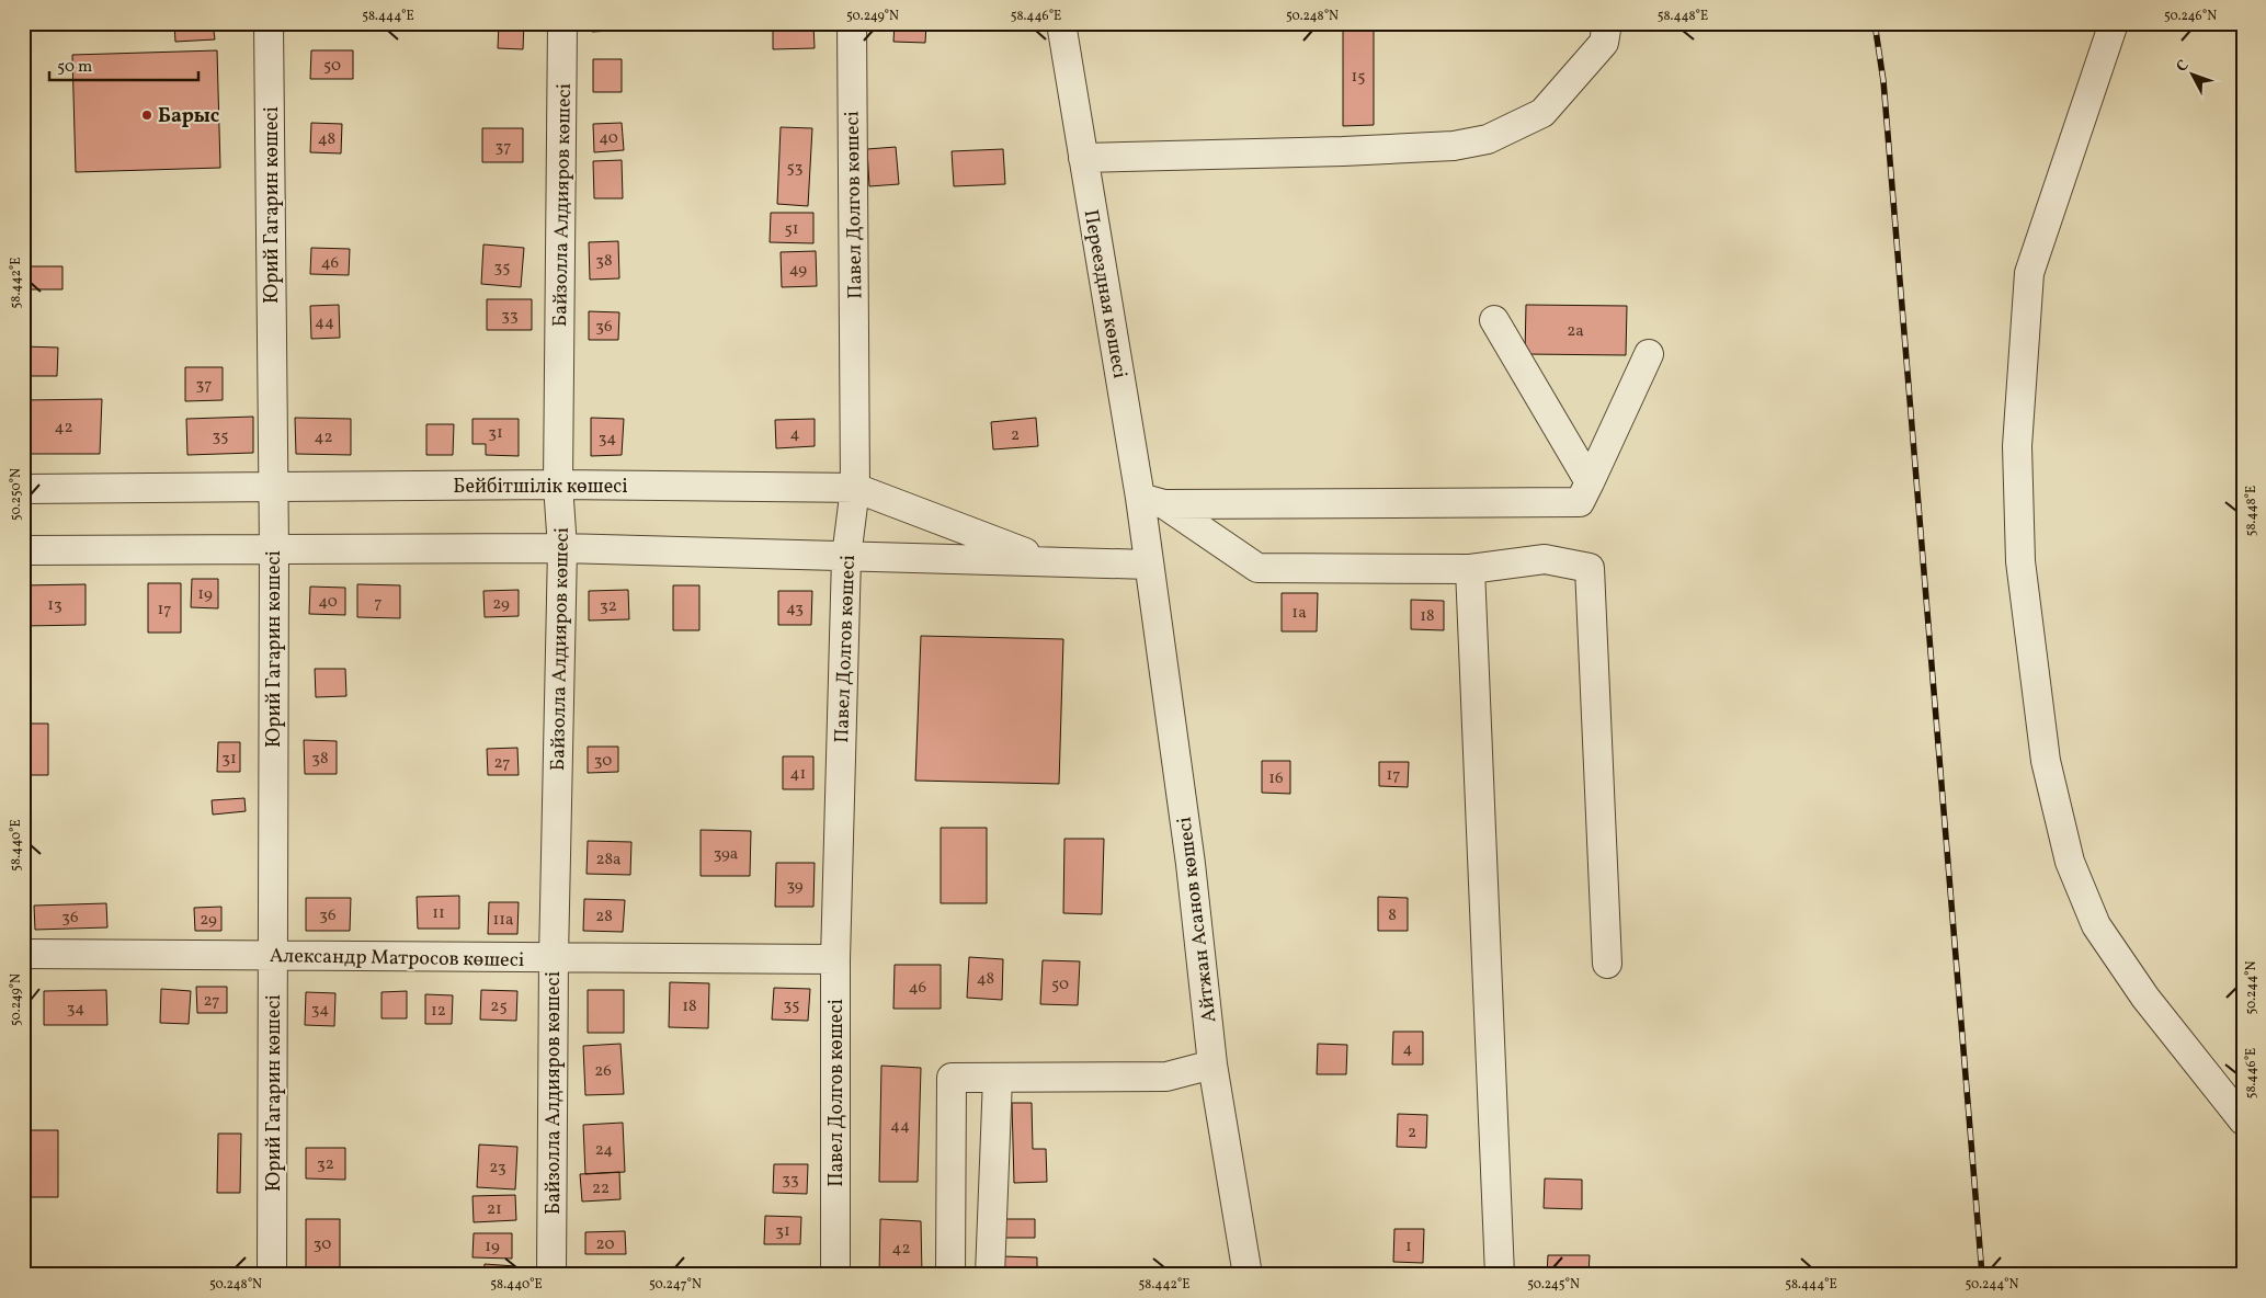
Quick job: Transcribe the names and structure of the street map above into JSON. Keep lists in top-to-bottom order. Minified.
{"streets":{"street":["Юрий Гагарин көшесі","Байзолла Алдияров көшесі","Павел Долгов көшесі","Переездная көшесі","Бейбітшілік көшесі","Айтжан Асанов көшесі","Александр Матросов көшесі"]},"crossings":[["Юрий Гагарин көшесі","Бейбітшілік көшесі"],["Юрий Гагарин көшесі","Александр Матросов көшесі"],["Байзолла Алдияров көшесі","Бейбітшілік көшесі"],["Байзолла Алдияров көшесі","Александр Матросов көшесі"],["Павел Долгов көшесі","Бейбітшілік көшесі"],["Павел Долгов көшесі","Александр Матросов көшесі"],["Переездная көшесі","Бейбітшілік көшесі"],["Переездная көшесі","Айтжан Асанов көшесі"],["Бейбітшілік көшесі","Айтжан Асанов көшесі"]],"places":["Барыс"],"house_numbers":["50","15","40","48","37","53","51","38","46","35","49","33","44","36","2а","37","42","31","4","2","35","42","34","19","40","7","29","13","32","43","17","1а","18","31","38","30","27","41","17","16","39а","28а","39","11","36","8","28","36","29","11а","48","50","46","27","35","25","18","34","34","12","4","26","44","2","24","32","23","33","22","21","31","30","20","19","1","42"],"scale_bar":"50 m","north":"top left","coordinates":["58.444°E","50.249°N","58.446°E","50.248°N","58.448°E","50.246°N","58.442°E","50.250°N","58.440°E","50.244°N","50.247°N","50.245°N"]}
